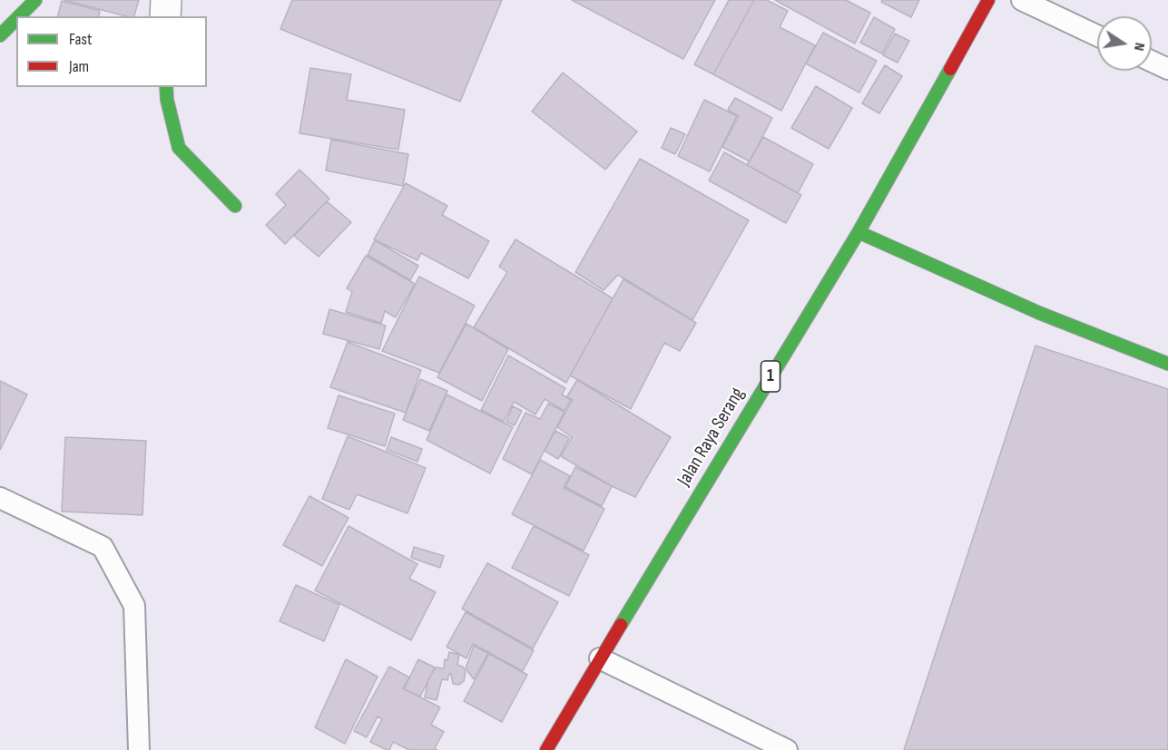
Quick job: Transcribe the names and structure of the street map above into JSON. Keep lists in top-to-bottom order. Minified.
{"streets":{"main road":["1","Jalan Raya Serang"]},"legend":["Fast","Jam"],"north":"right"}
